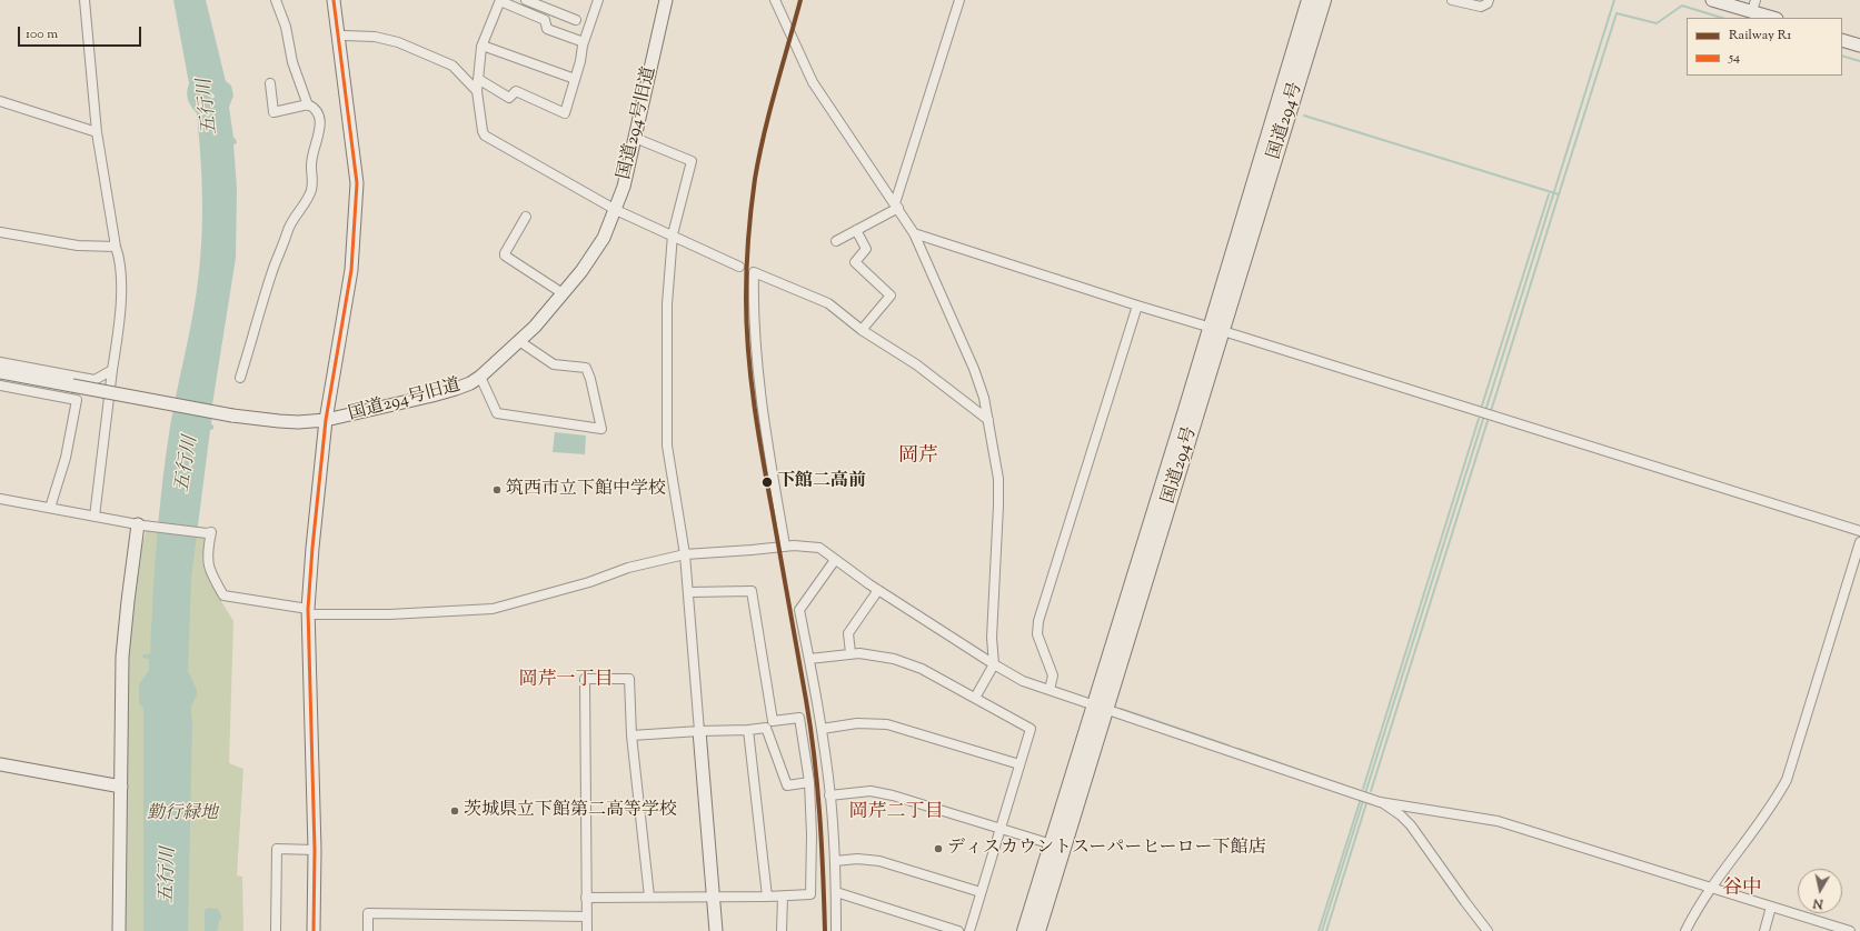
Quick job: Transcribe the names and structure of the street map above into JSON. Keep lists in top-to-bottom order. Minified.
{"streets":{"highway":["国道294号"],"street":["国道294号旧道"]},"districts":["岡芹","岡芹一丁目","岡芹二丁目","谷中"],"water":["五行川"],"parks":["勤行緑地"],"places":["下館二高前","筑西市立下館中学校","茨城県立下館第二高等学校","ディスカウントスーパーヒーロー下館店"],"lines":["rail line R1","transit line 54"],"legend":["Railway R1","54"],"scale_bar":"100 m","north":"bottom"}
